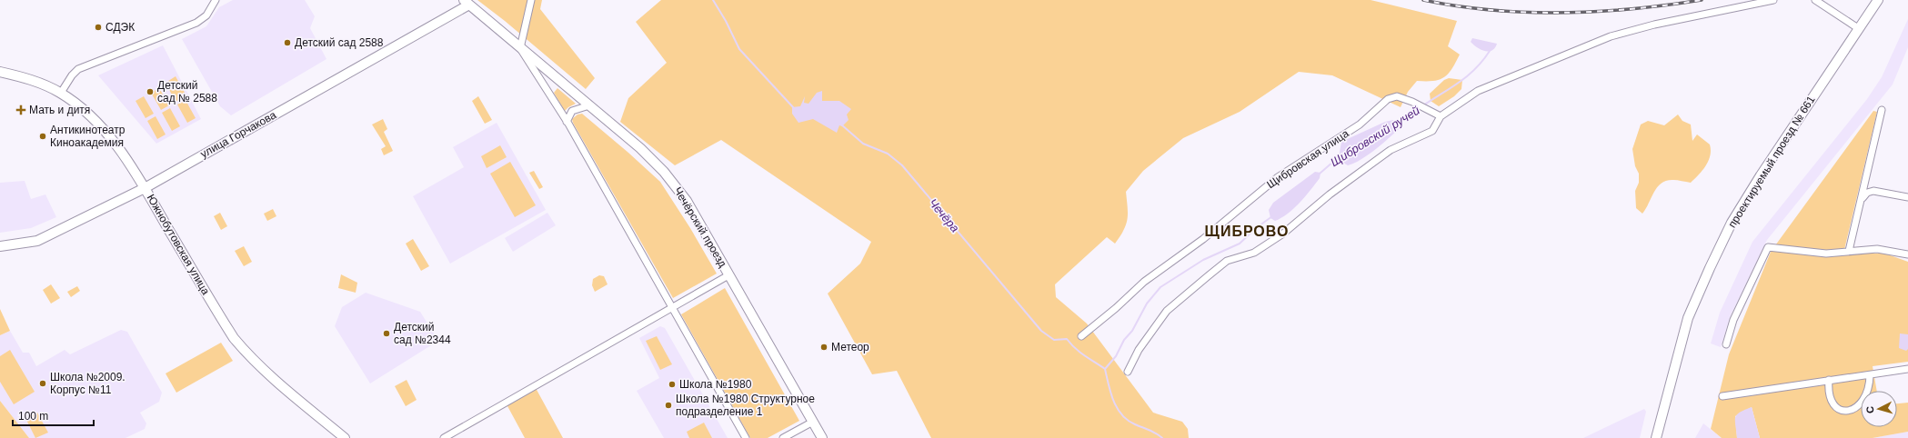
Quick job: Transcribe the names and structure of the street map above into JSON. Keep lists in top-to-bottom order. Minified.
{"streets":{"main road":["улица Горчакова","проектируемый проезд № 661","Чечёрский проезд","Южнобутовская улица"],"street":["Щибровская улица"]},"crossings":[["улица Горчакова","Чечёрский проезд"],["улица Горчакова","Южнобутовская улица"]],"districts":["ЩИБРОВО"],"water":["Щибровский ручей","Чечёра"],"places":{"other":["СДЭК","Детский сад 2588","Детский сад № 2588","Антикинотеатр Киноакадемия","Детский сад №2344","Метеор","Школа №2009. Корпус №11","Школа №1980","Школа №1980 Структурное подразделение 1"],"health":["Мать и дитя"]},"scale_bar":"100 m","north":"left"}
